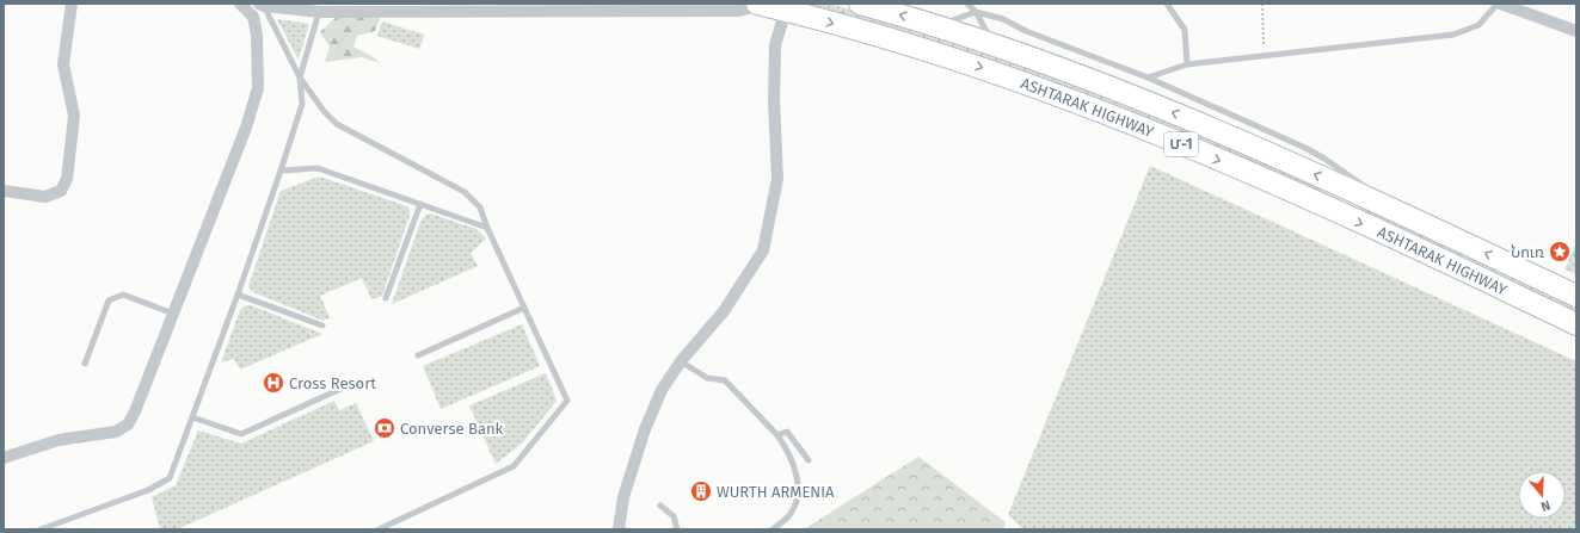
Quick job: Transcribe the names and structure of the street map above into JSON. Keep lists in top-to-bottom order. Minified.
{"streets":{"highway":["ASHTARAK HIGHWAY","Մ-1"]},"places":{"place":["Նուռ"],"hospital":["Cross Resort"],"bank":["Converse Bank"],"building":["WURTH ARMENIA"]},"north":"bottom"}
